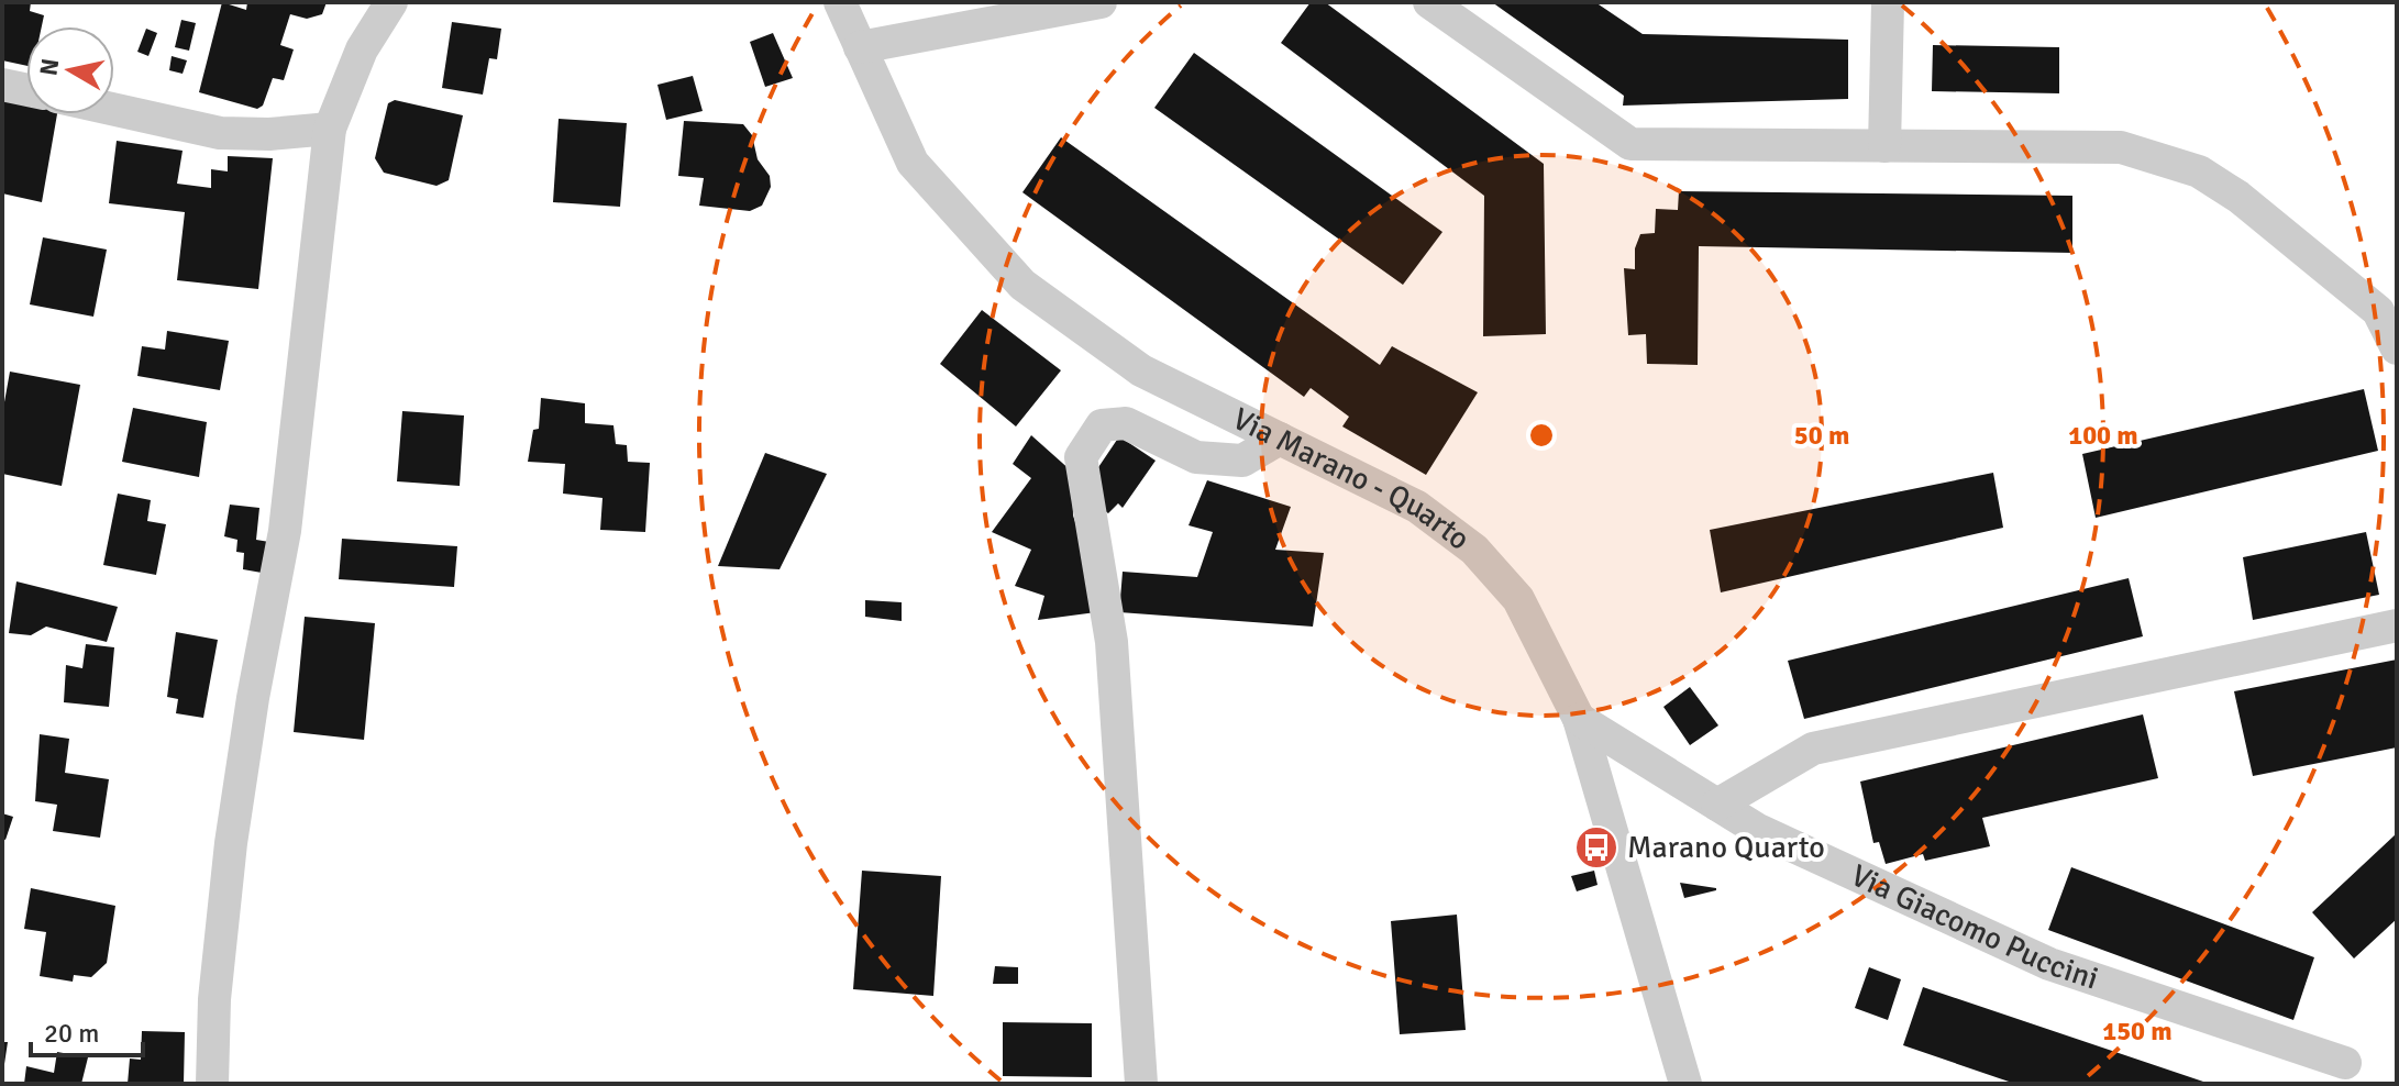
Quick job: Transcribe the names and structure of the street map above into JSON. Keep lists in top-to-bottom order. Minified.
{"streets":{"street":["Via Marano - Quarto","Via Giacomo Puccini"]},"crossings":[["Via Marano - Quarto","Via Giacomo Puccini"]],"places":{"bus stop":["Marano Quarto"]},"scale_bar":"20 m","north":"left","rings":["50 m","100 m","150 m"]}
